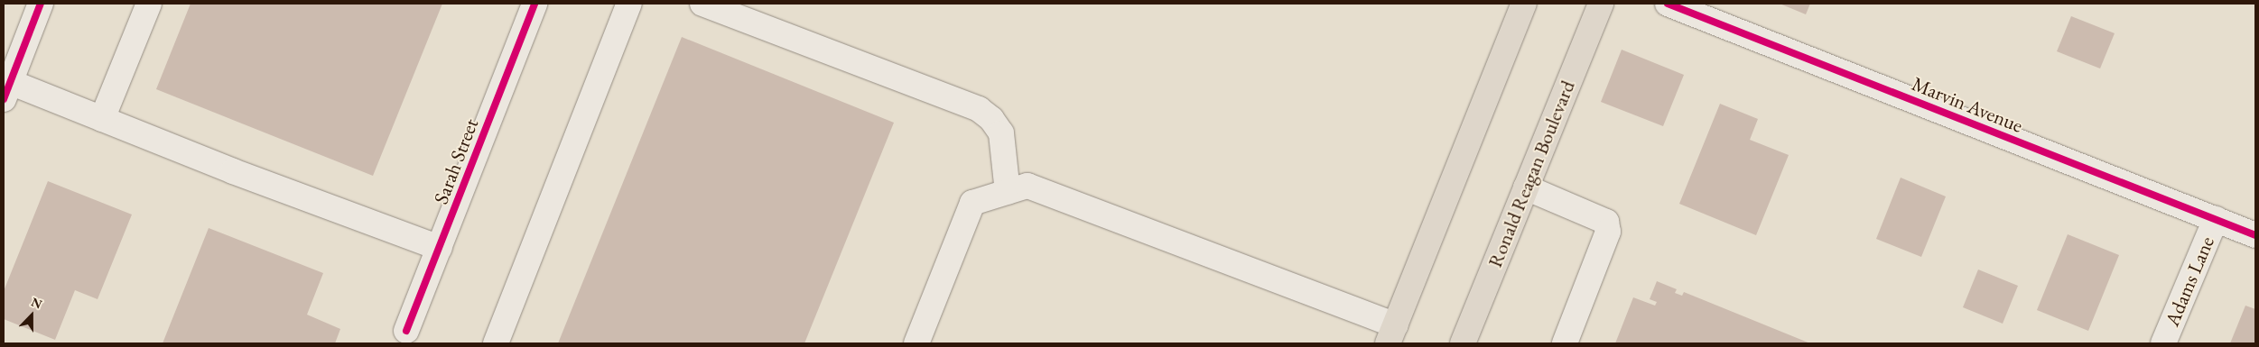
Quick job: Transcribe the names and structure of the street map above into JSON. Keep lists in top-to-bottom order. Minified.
{"streets":{"main road":["Ronald Reagan Boulevard"],"street":["Marvin Avenue","Sarah Street","Adams Lane"]},"crossings":[["Marvin Avenue","Adams Lane"]],"north":"top"}
